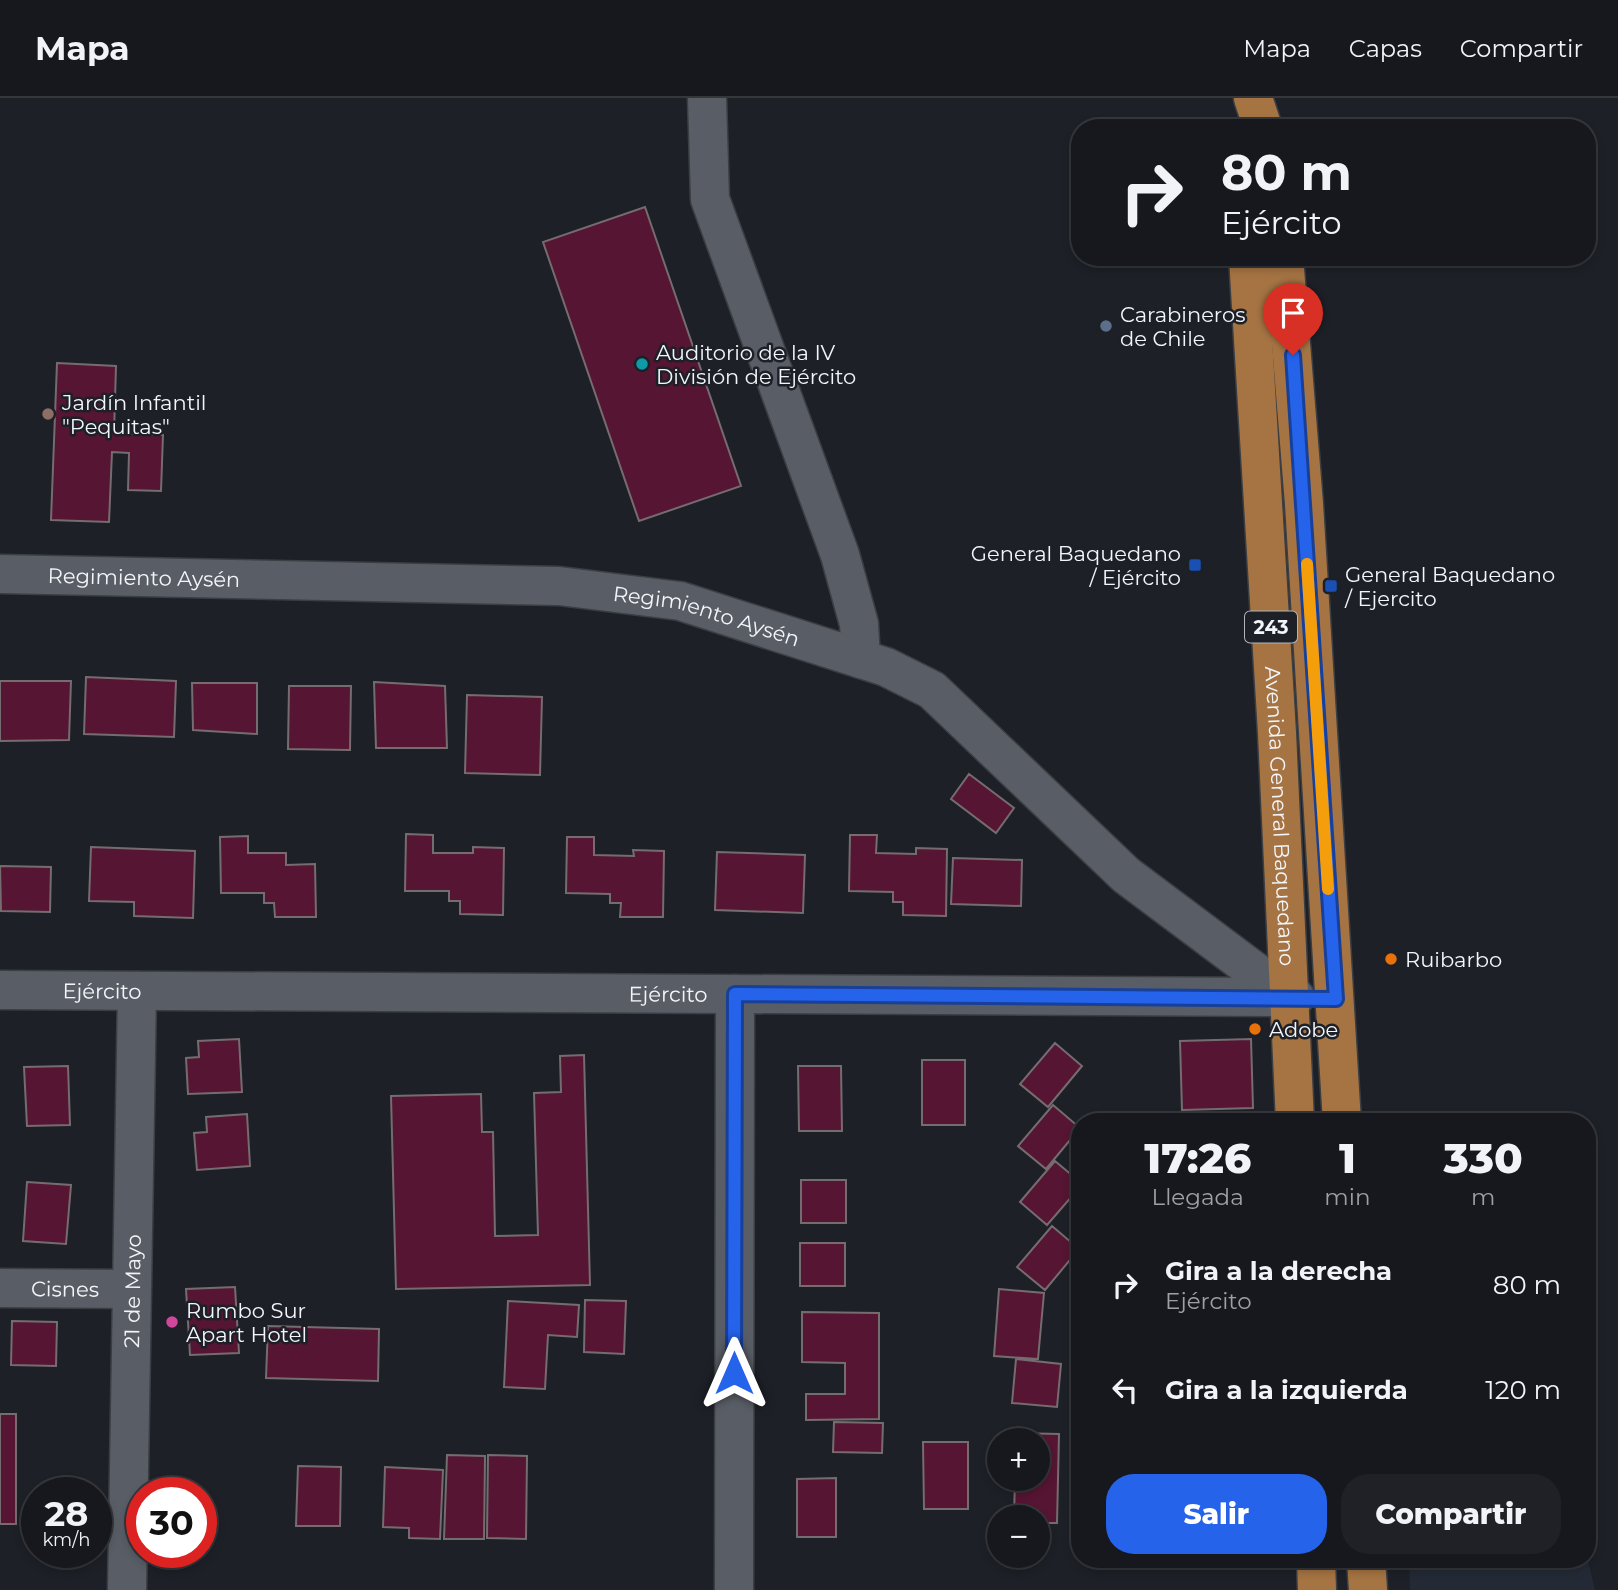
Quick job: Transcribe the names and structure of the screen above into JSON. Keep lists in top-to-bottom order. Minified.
{"streets":{"main road":["243","Avenida General Baquedano"],"street":["Regimiento Aysén","Ejército","Cisnes","21 de Mayo"]},"crossings":[["Regimiento Aysén","Avenida General Baquedano"],["Regimiento Aysén","Ejército"],["Avenida General Baquedano","Ejército"],["Ejército","21 de Mayo"],["Cisnes","21 de Mayo"]],"places":{"other":["Carabineros de Chile","Auditorio de la IV División de Ejército","Jardín Infantil \"Pequitas\"","Ruibarbo","Adobe","Rumbo Sur Apart Hotel"],"transit":["General Baquedano / Ejército","General Baquedano / Ejercito"]},"page":{"header":"Mapa","nav":["Mapa","Capas","Compartir"],"turn":["80 m","Ejército"],"eta":["17:26","Llegada","1","min","330","m"],"list":[{"name":"Gira a la derecha","note":"Ejército","value":"80 m"},{"name":"Gira a la izquierda","value":"120 m"}],"map_buttons":["+","−"],"buttons":["Salir","Compartir"],"speed":"28 km/h","limit":"30"}}
